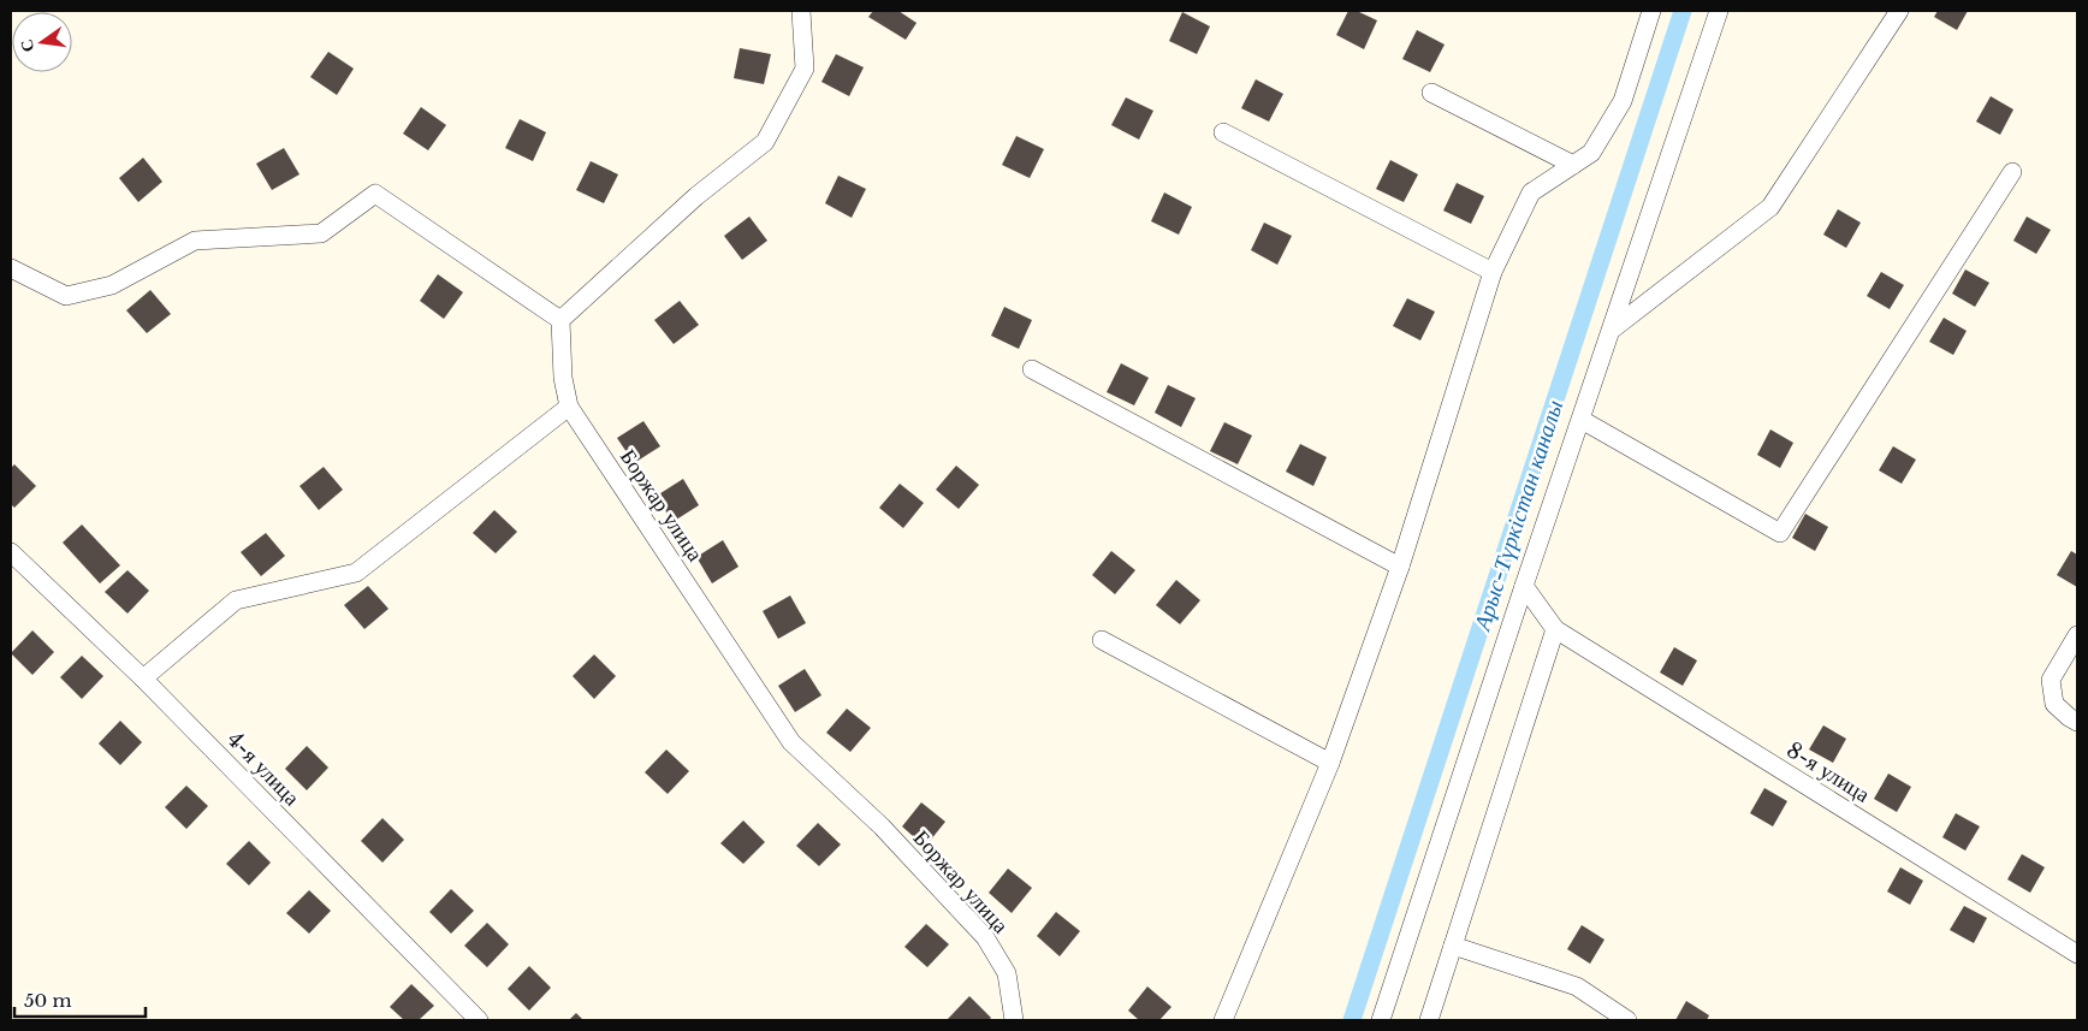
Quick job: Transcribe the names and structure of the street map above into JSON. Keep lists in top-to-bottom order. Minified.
{"streets":{"street":["Боржар улица","4-я улица","8-я улица"]},"water":["Арыс-Түркістан каналы"],"scale_bar":"50 m","north":"left"}
